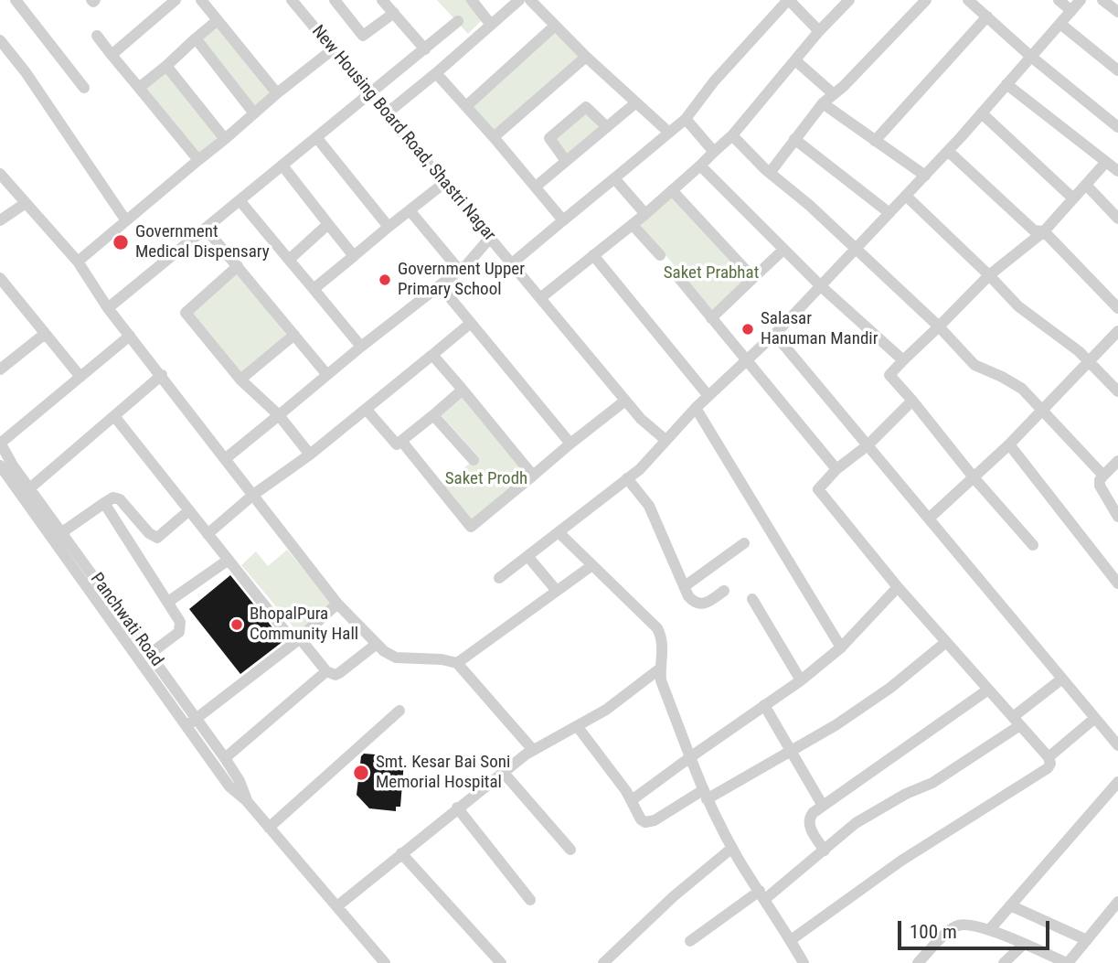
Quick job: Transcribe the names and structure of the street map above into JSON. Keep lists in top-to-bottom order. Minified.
{"streets":{"street":["New Housing Board Road, Shastri Nagar","Panchwati Road"]},"parks":["Saket Prabhat","Saket Prodh"],"places":["Government Medical Dispensary","Government Upper Primary School","Salasar Hanuman Mandir","BhopalPura Community Hall","Smt. Kesar Bai Soni Memorial Hospital"],"scale_bar":"100 m"}
